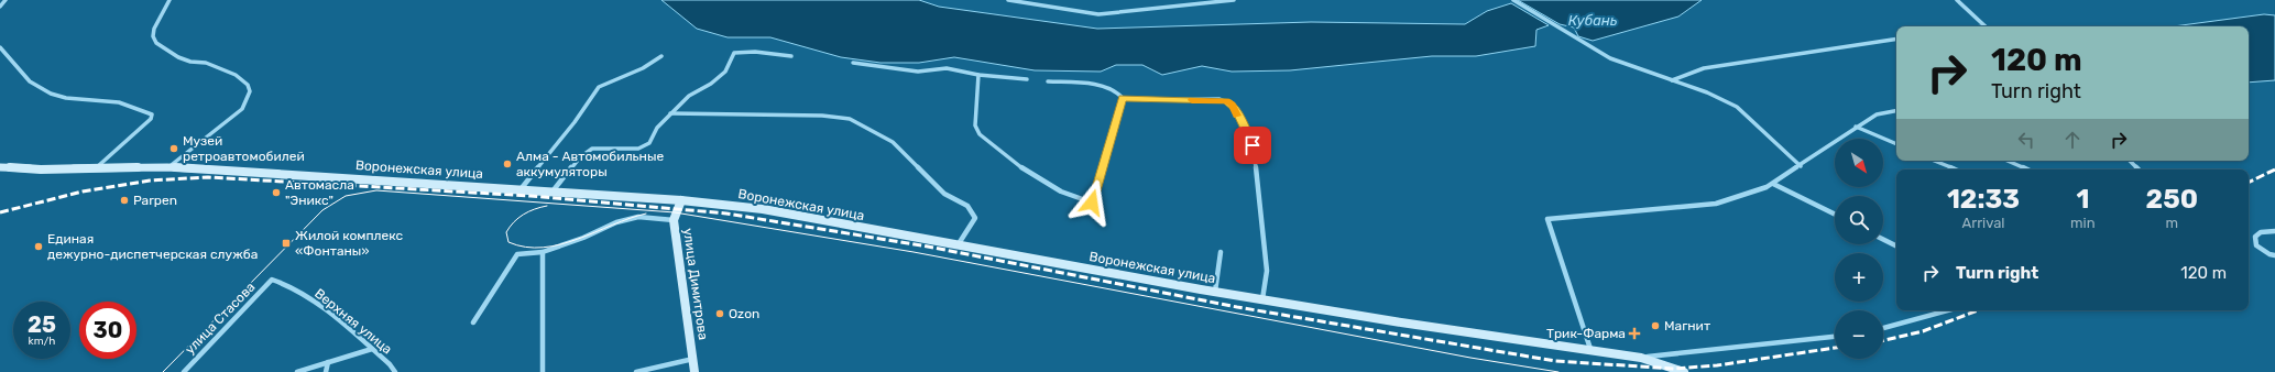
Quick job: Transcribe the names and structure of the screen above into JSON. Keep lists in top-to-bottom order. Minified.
{"streets":{"street":["Воронежская улица","улица Димитрова","улица Стасова","Верхняя улица"]},"crossings":[["Воронежская улица","улица Димитрова"],["улица Стасова","Верхняя улица"]],"water":["Кубань"],"places":{"other":["Музей ретроавтомобилей","Алма - Автомобильные аккумуляторы","Автомасла \"Эникс\"","Parpen","Единая дежурно-диспетчерская служба","Ozon","Магнит"],"transit":["Жилой комплекс «Фонтаны»"],"health":["Трик-Фарма"]},"north":"bottom right","page":{"turn":["120 m","Turn right"],"map_buttons":["+","−"],"eta":["12:33","Arrival","1","min","250","m"],"list":[{"name":"Turn right","value":"120 m"}],"speed":"25 km/h","limit":"30"}}
